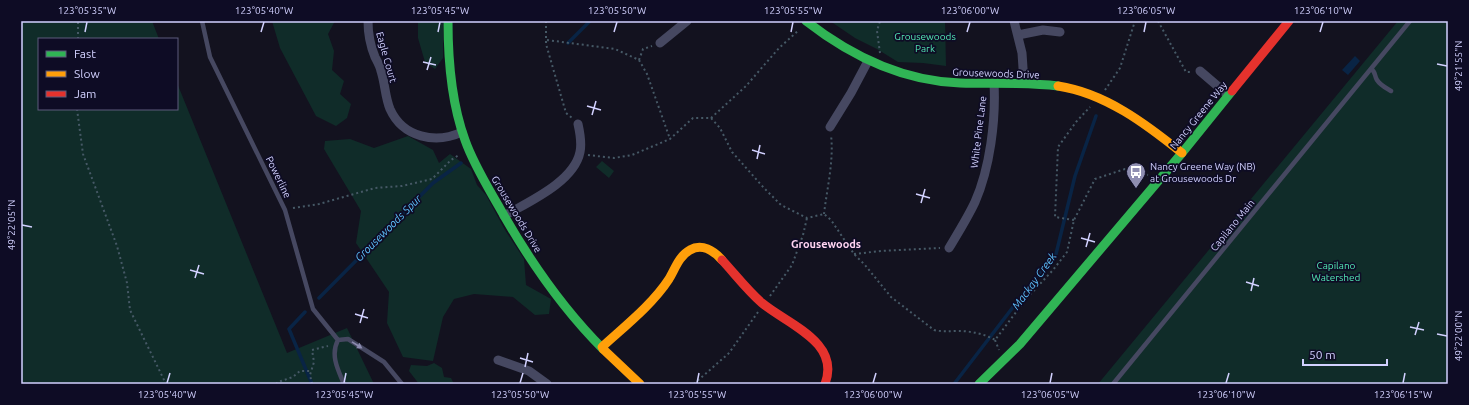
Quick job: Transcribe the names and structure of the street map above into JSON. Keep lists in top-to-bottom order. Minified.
{"streets":{"street":["Eagle Court","Grousewoods Drive","Nancy Greene Way","White Pine Lane"],"lane":["Powerline","Capilano Main"]},"crossings":[["Eagle Court","Grousewoods Drive"],["Grousewoods Drive","Nancy Greene Way"],["Grousewoods Drive","White Pine Lane"]],"districts":["Grousewoods"],"water":["Grousewoods Spur","Mackay Creek"],"parks":["Grousewoods Park","Capilano Watershed"],"places":{"bus stop":["Nancy Greene Way (NB) at Grousewoods Dr"]},"legend":["Fast","Slow","Jam"],"scale_bar":"50 m","coordinates":["123°05'35\"W","123°05'40\"W","123°05'45\"W","123°05'50\"W","123°05'55\"W","123°06'00\"W","123°06'05\"W","123°06'10\"W","49°21'55\"N","49°22'05\"N","49°22'00\"N","123°06'15\"W"]}
